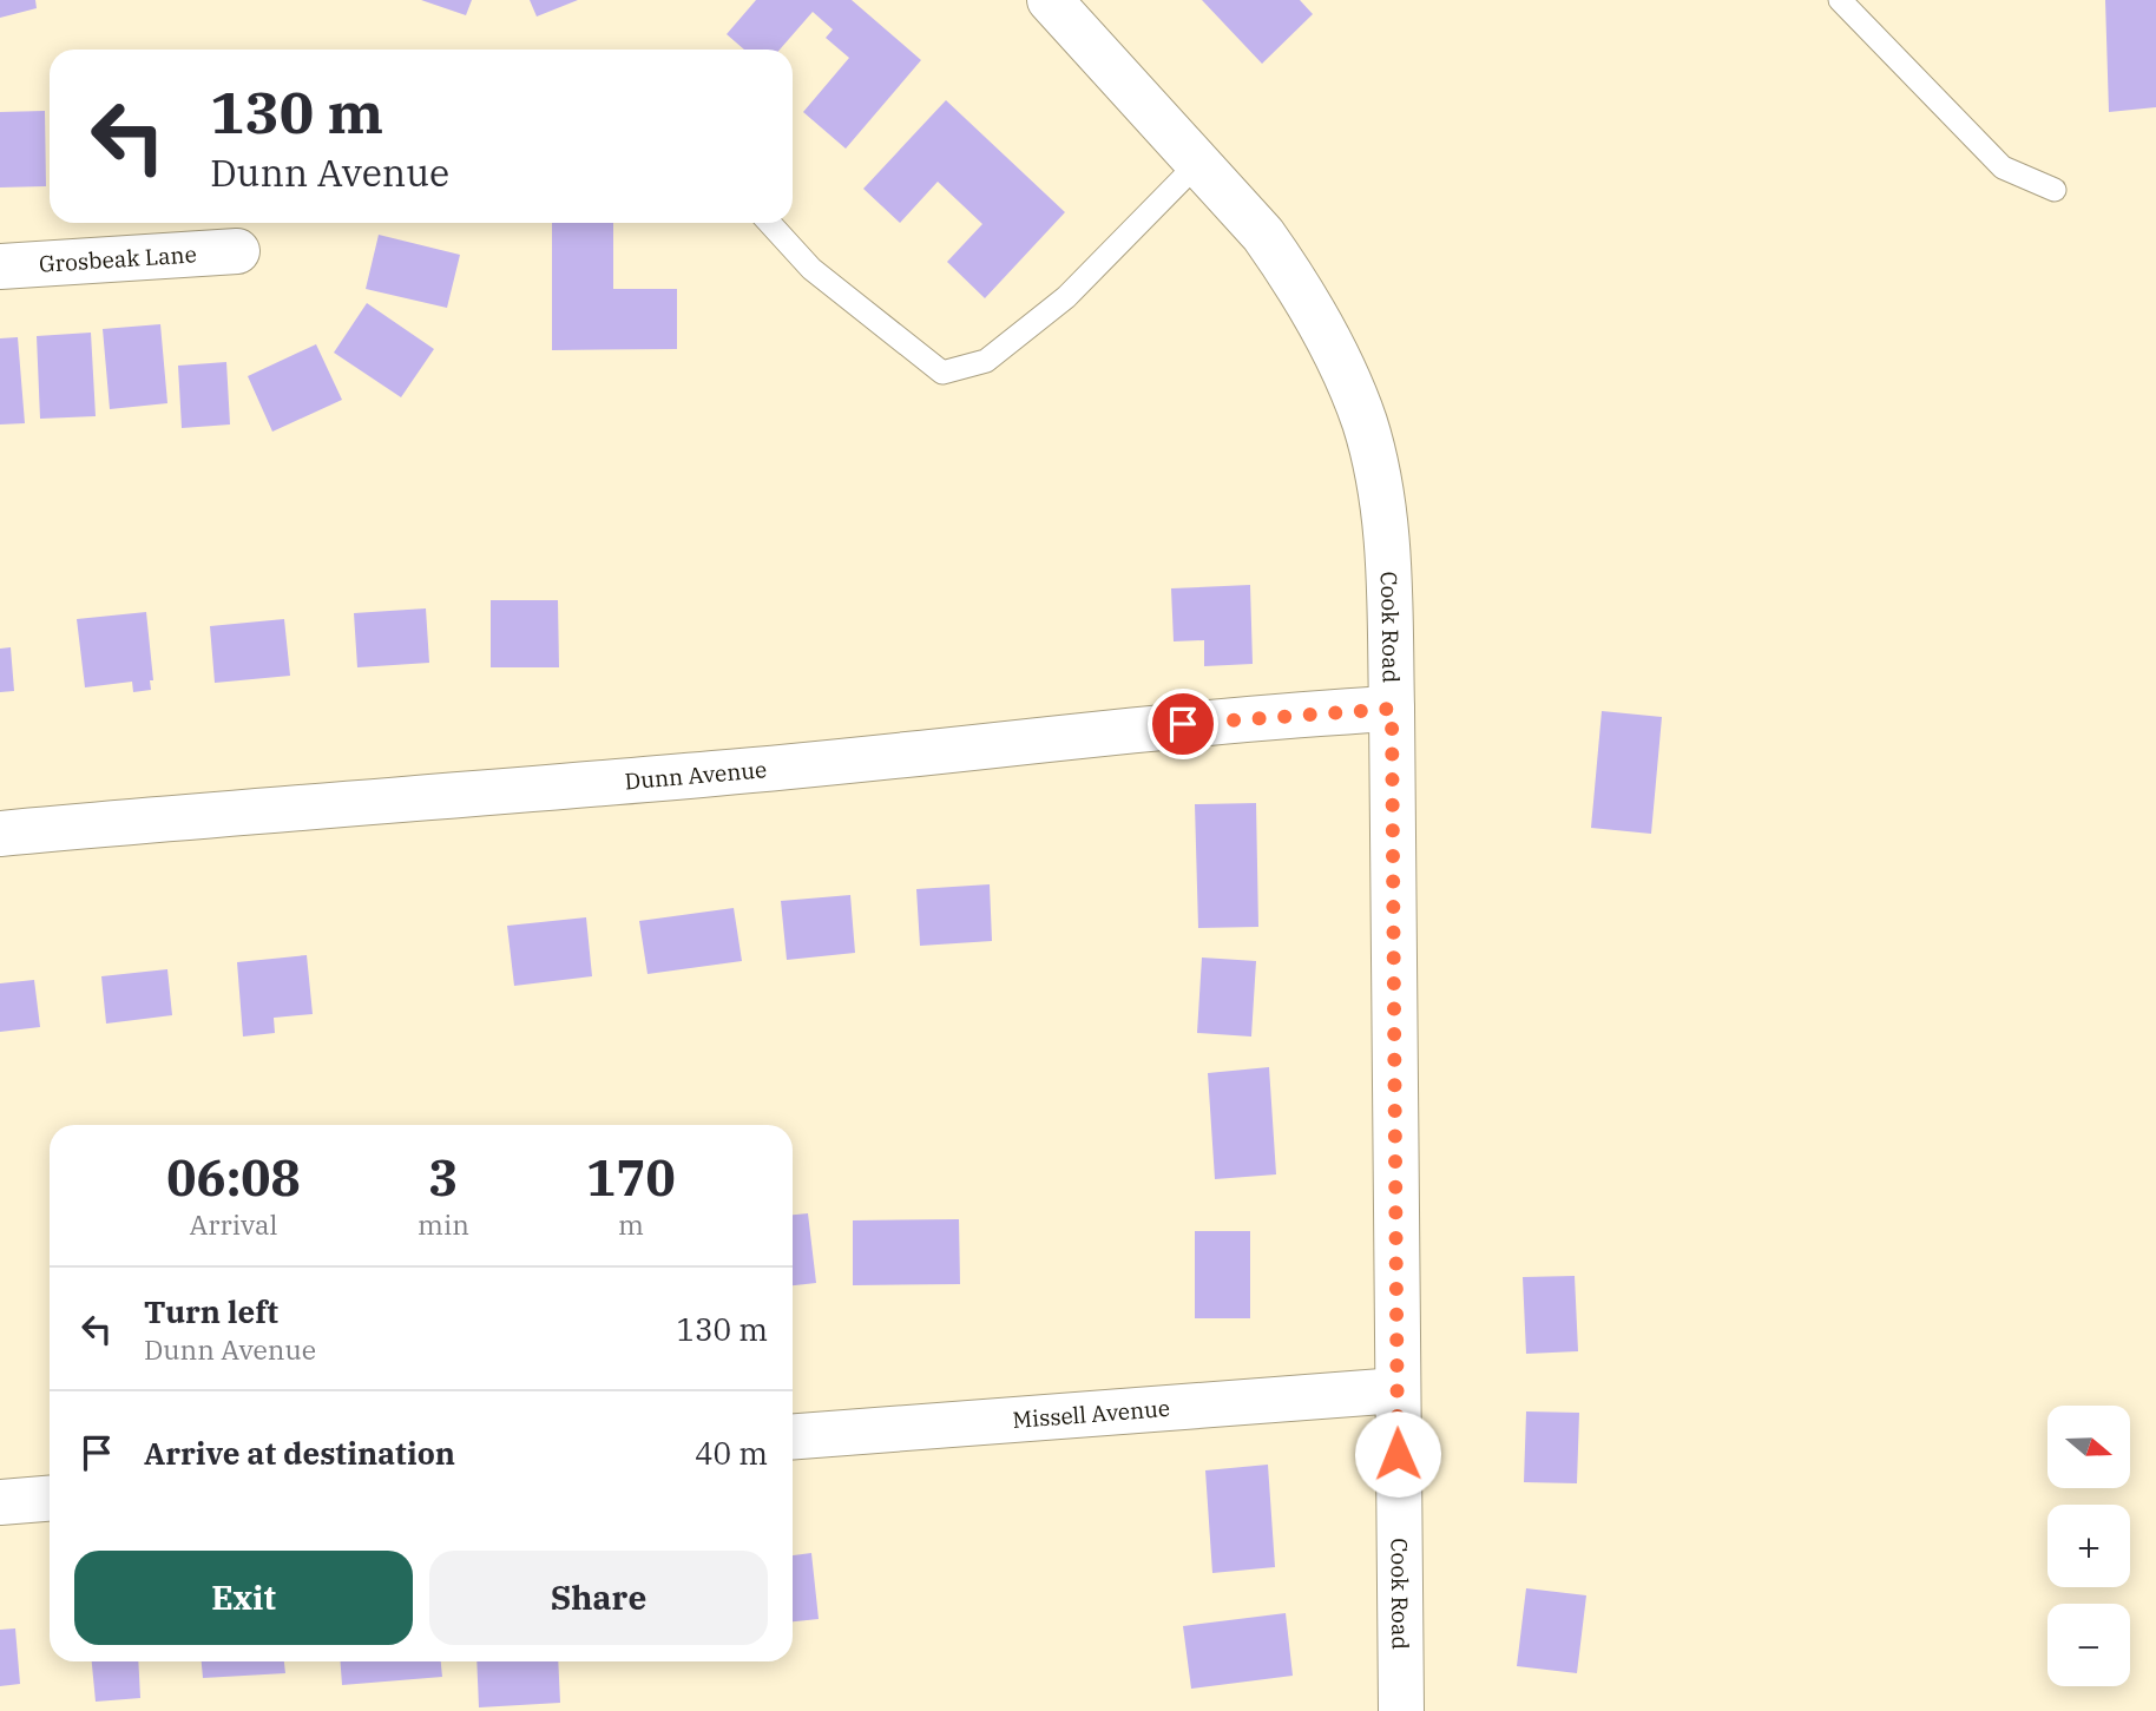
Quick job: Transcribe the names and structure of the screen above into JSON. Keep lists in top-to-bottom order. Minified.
{"streets":{"street":["Grosbeak Lane","Cook Road","Dunn Avenue","Missell Avenue"]},"crossings":[["Cook Road","Dunn Avenue"],["Cook Road","Missell Avenue"]],"north":"right","page":{"turn":["130 m","Dunn Avenue"],"eta":["06:08","Arrival","3","min","170","m"],"list":[{"name":"Turn left","note":"Dunn Avenue","value":"130 m"},{"name":"Arrive at destination","value":"40 m"}],"map_buttons":["+","−"],"buttons":["Exit","Share"]}}
